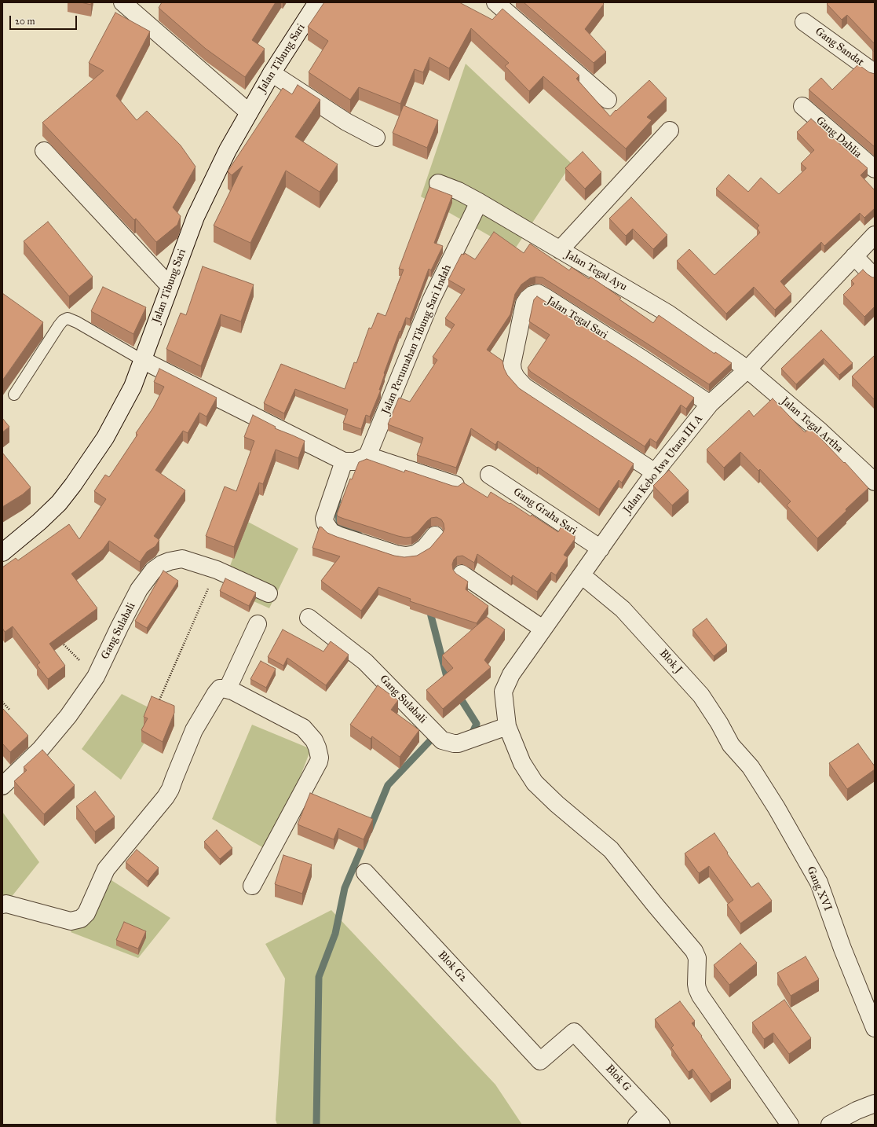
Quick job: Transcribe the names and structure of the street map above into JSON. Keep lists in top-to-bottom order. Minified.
{"streets":{"street":["Gang Sandat","Jalan Tibung Sari","Gang Dahlia","Jalan Tegal Ayu","Jalan Tegal Sari","Jalan Perumahan Tibung Sari Indah","Jalan Tegal Artha","Jalan Kebo Iwa Utara III A","Gang Graha Sari","Gang Sulabali","Blok J","Gang XVI","Blok G2","Blok G"]},"crossings":[["Jalan Tegal Ayu","Jalan Perumahan Tibung Sari Indah"],["Jalan Tegal Ayu","Jalan Tegal Artha"],["Jalan Tegal Ayu","Jalan Kebo Iwa Utara III A"],["Jalan Tegal Sari","Jalan Kebo Iwa Utara III A"],["Jalan Tegal Artha","Jalan Kebo Iwa Utara III A"],["Jalan Kebo Iwa Utara III A","Gang Graha Sari"],["Jalan Kebo Iwa Utara III A","Gang Sulabali"],["Jalan Kebo Iwa Utara III A","Blok J"],["Blok J","Gang XVI"],["Blok G2","Blok G"]],"scale_bar":"20 m"}
